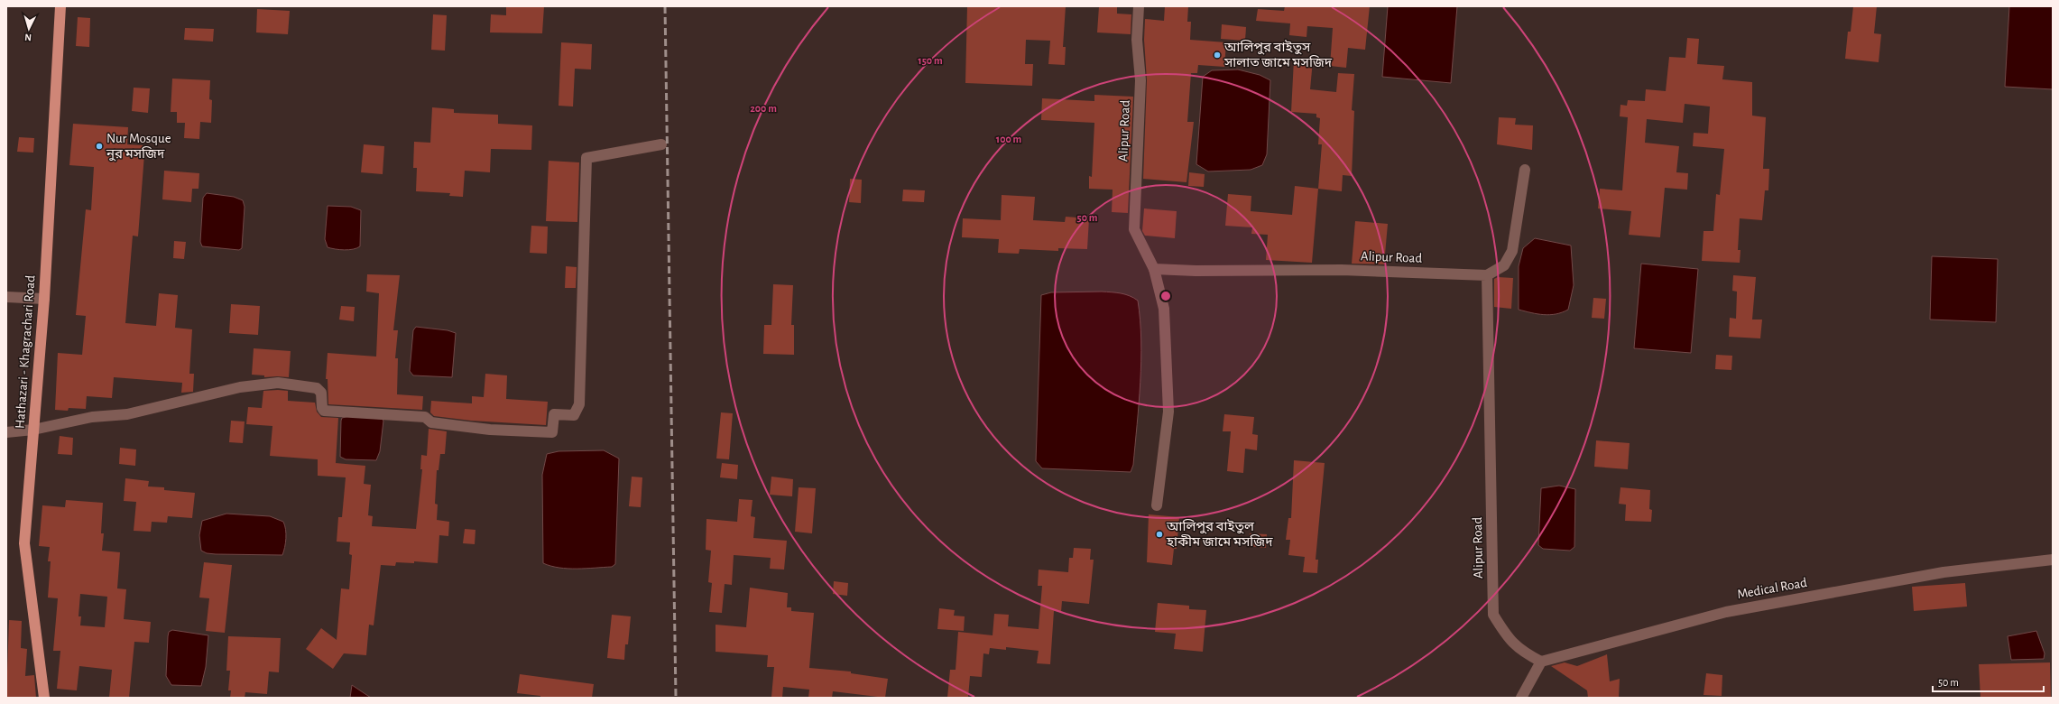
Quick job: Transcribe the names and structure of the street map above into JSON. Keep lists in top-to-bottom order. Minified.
{"streets":{"main road":["Hathazari - Khagrachari Road"],"street":["Alipur Road","Medical Road"]},"crossings":[["Alipur Road","Medical Road"]],"places":["আলিপুর বাইতুস সালাত জামে মসজিদ","Nur Mosque নুর মসজিদ","আলিপুর বাইতুল হাকীম জামে মসজিদ"],"scale_bar":"50 m","north":"bottom","rings":["150 m","200 m","100 m","50 m"]}
